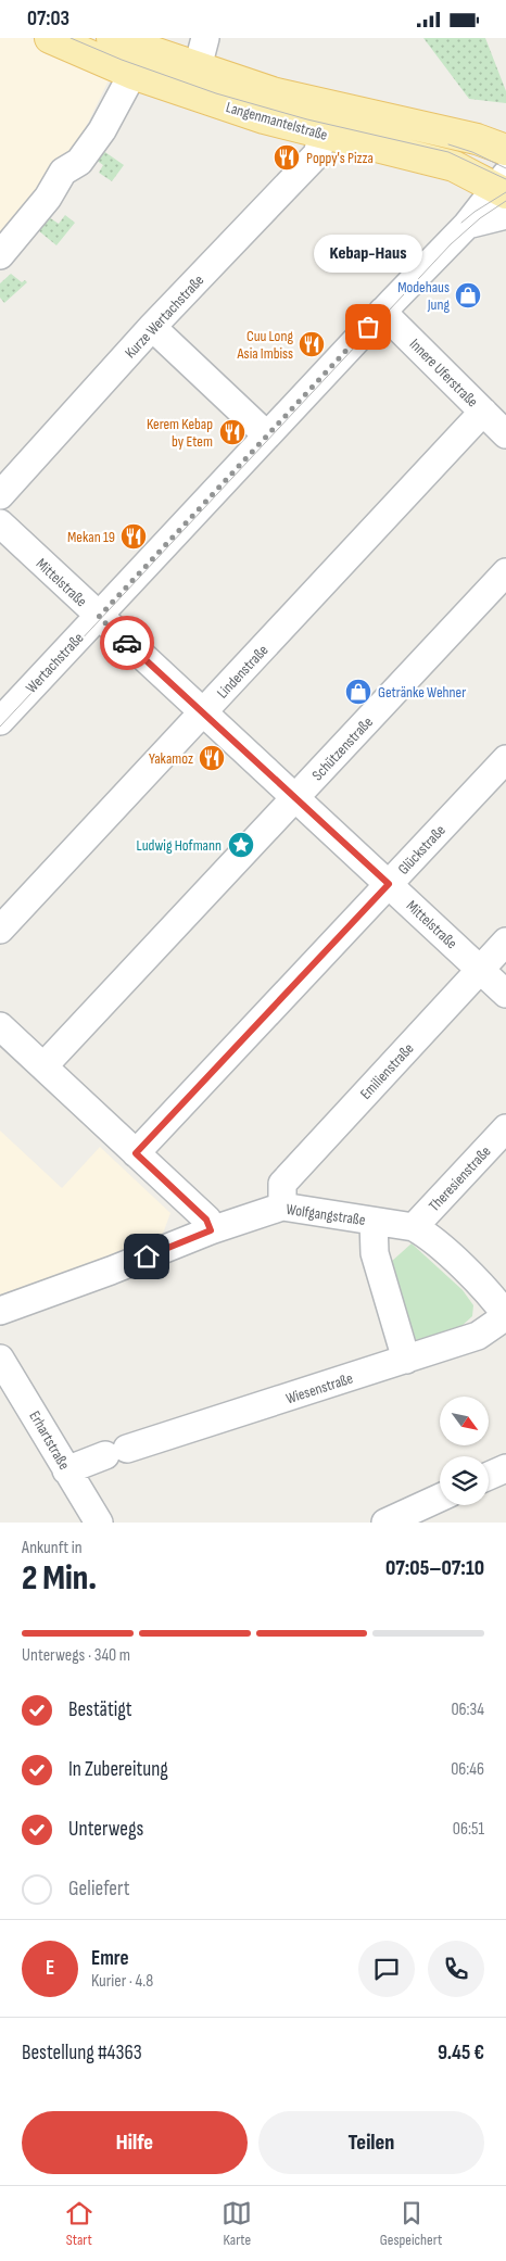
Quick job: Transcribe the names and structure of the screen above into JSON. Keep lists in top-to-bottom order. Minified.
{"streets":{"main road":["Langenmantelstraße"],"street":["Kurze Wertachstraße","Innere Uferstraße","Mittelstraße","Wertachstraße","Lindenstraße","Schützenstraße","Glückstraße","Emilienstraße","Theresienstraße","Wolfgangstraße","Wiesenstraße","Erhartstraße"]},"crossings":[["Langenmantelstraße","Kurze Wertachstraße"],["Langenmantelstraße","Wertachstraße"],["Innere Uferstraße","Wertachstraße"],["Innere Uferstraße","Lindenstraße"],["Mittelstraße","Wertachstraße"],["Mittelstraße","Lindenstraße"],["Mittelstraße","Schützenstraße"],["Mittelstraße","Glückstraße"],["Mittelstraße","Emilienstraße"],["Emilienstraße","Wolfgangstraße"],["Theresienstraße","Wolfgangstraße"],["Wolfgangstraße","Wiesenstraße"],["Wiesenstraße","Erhartstraße"]],"places":{"restaurant":["Poppy's Pizza","Cuu Long Asia Imbiss","Kerem Kebap by Etem","Mekan 19","Yakamoz"],"shop":["Modehaus Jung","Getränke Wehner"],"other":["Kebap-Haus"],"place":["Ludwig Hofmann"]},"north":"bottom right","page":{"status":"07:03","bubble":"Kebap-Haus","heading":["2 Min.","Ankunft in","07:05–07:10"],"panel":["Emre","Kurier · 4.8","Bestellung #4363","9.45 €"],"bar":"Unterwegs · 340 m","list":[["Bestätigt","06:34"],["In Zubereitung","06:46"],["Unterwegs","06:51"],"Geliefert"],"round":"E","buttons":["Hilfe","Teilen"],"tabs":["Start","Karte","Gespeichert"]}}
